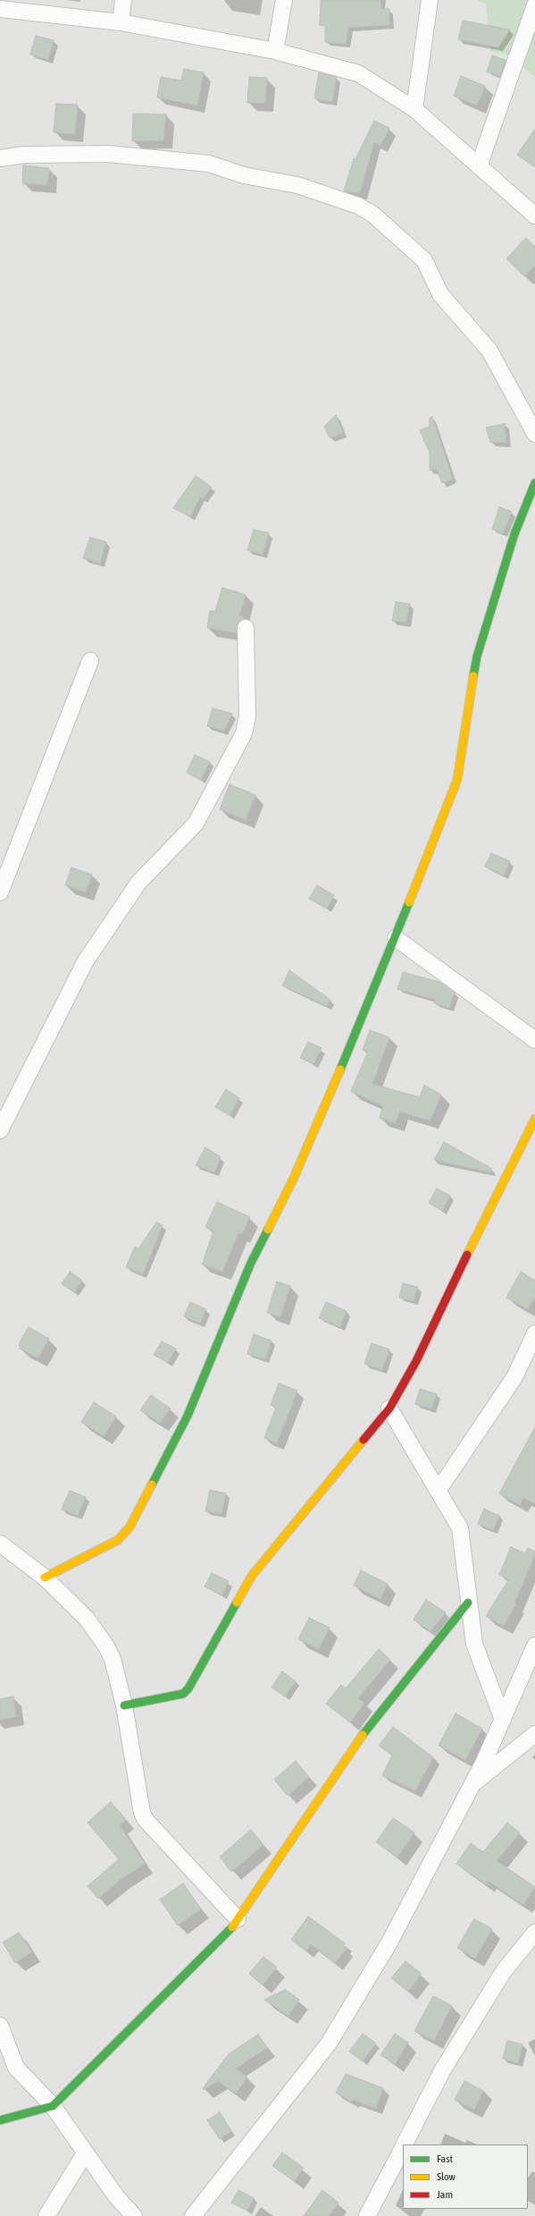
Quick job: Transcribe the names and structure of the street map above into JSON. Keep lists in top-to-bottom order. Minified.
{"legend":["Fast","Slow","Jam"]}
